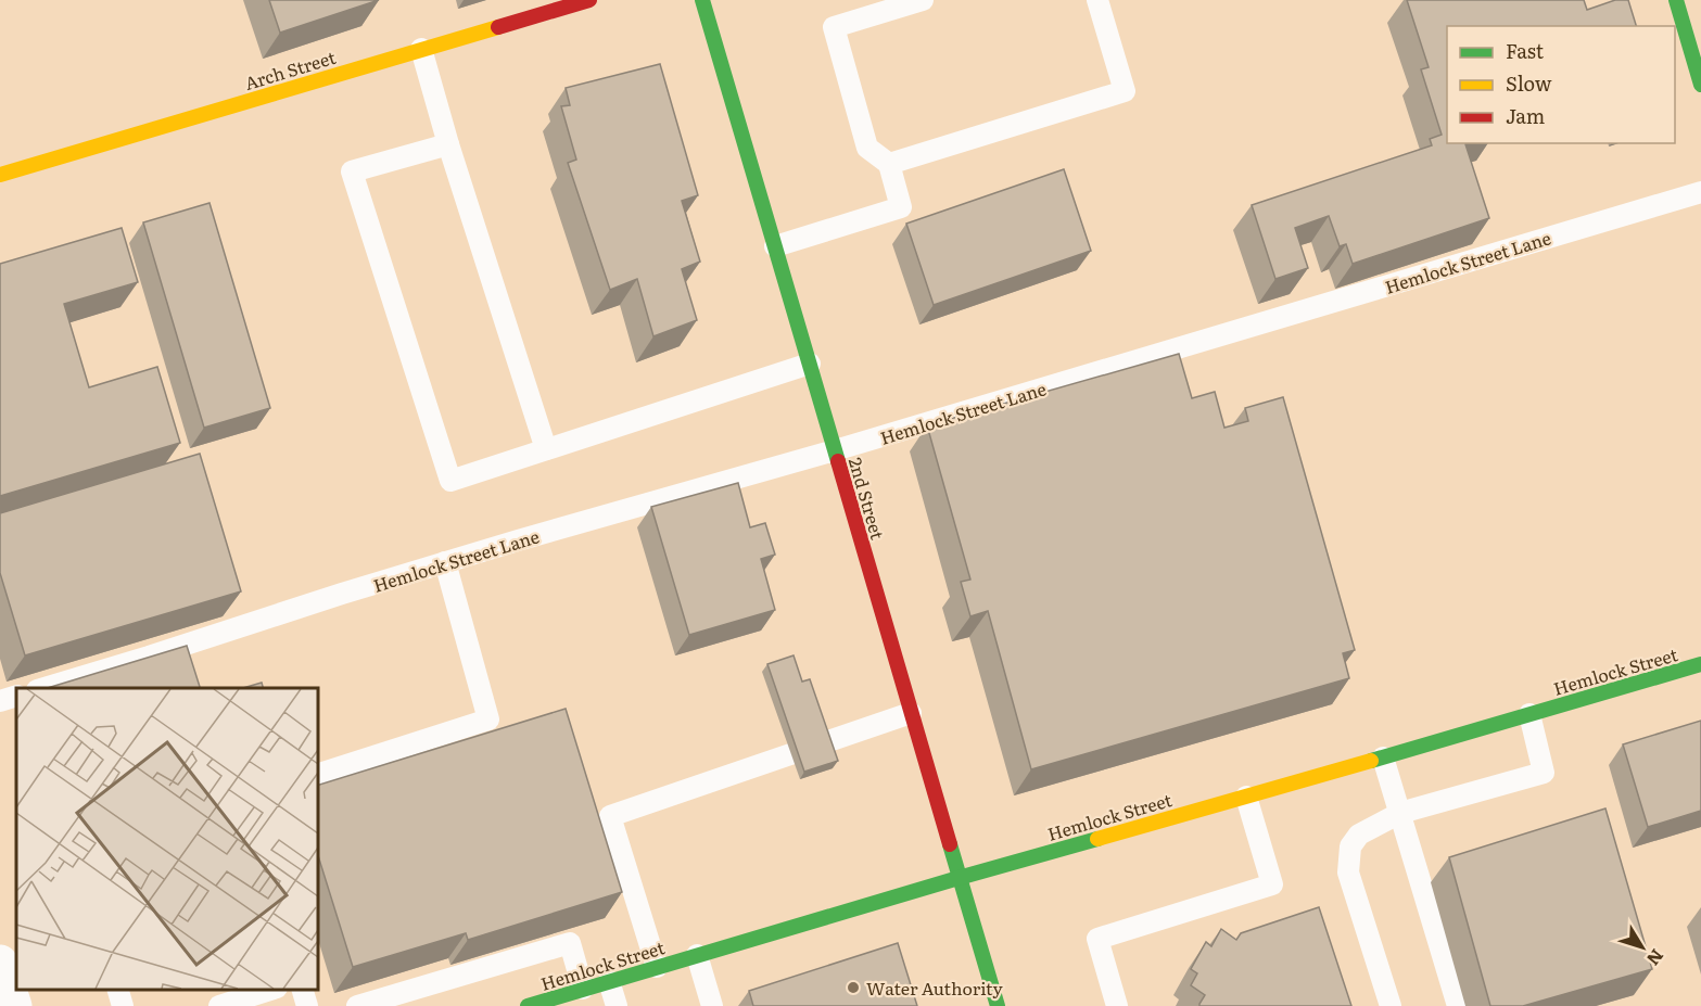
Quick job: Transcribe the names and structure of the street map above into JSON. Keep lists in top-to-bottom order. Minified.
{"streets":{"street":["Arch Street","2nd Street","Hemlock Street"],"lane":["Hemlock Street Lane"]},"crossings":[["Hemlock Street Lane","2nd Street"],["2nd Street","Hemlock Street"]],"places":["Water Authority"],"legend":["Fast","Slow","Jam"],"north":"bottom right"}
